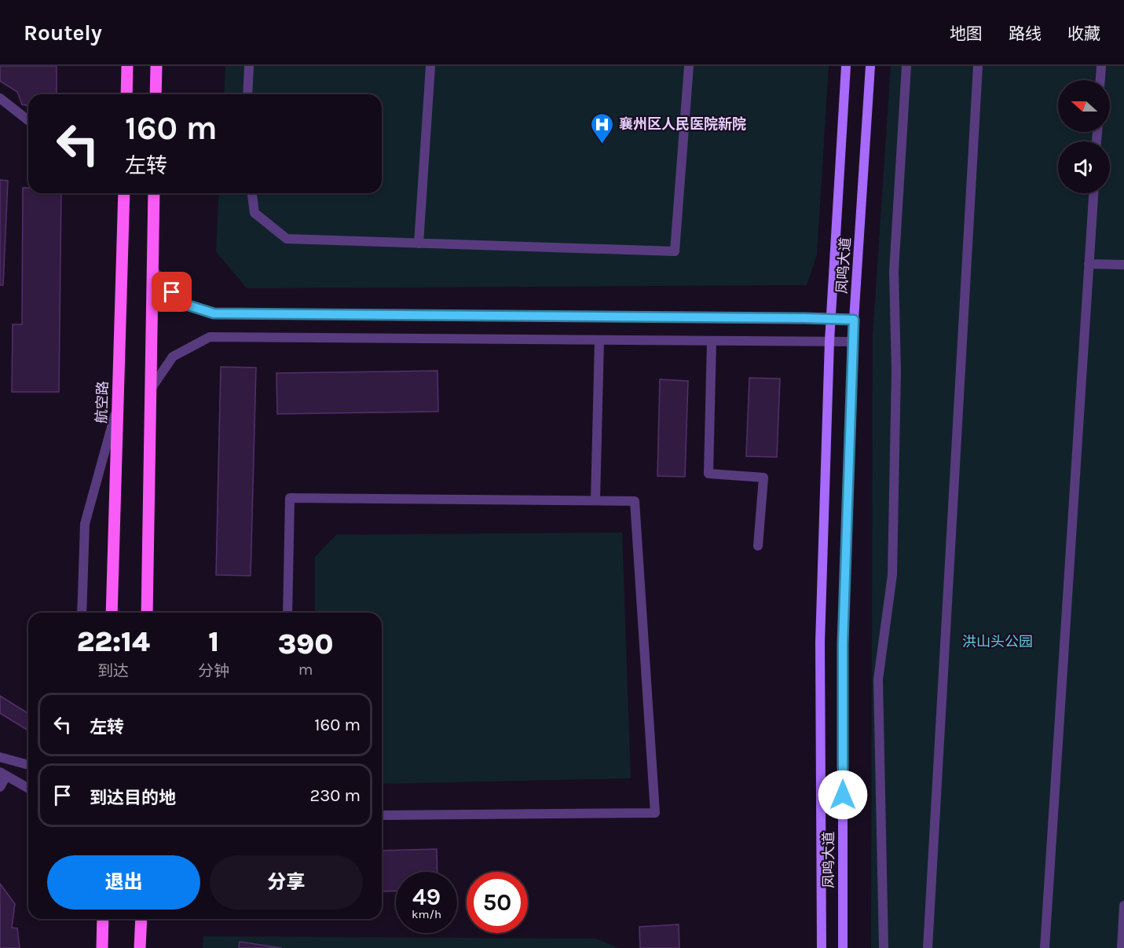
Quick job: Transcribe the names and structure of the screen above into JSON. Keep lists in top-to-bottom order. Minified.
{"streets":{"main road":["凤鸣大道","航空路"]},"parks":["洪山头公园"],"places":{"hospital":["襄州区人民医院新院"]},"north":"left","page":{"header":"Routely","nav":["地图","路线","收藏"],"turn":["160 m","左转"],"eta":["22:14","到达","1","分钟","390","m"],"list":[{"name":"左转","value":"160 m"},{"name":"到达目的地","value":"230 m"}],"buttons":["退出","分享"],"speed":"49 km/h","limit":"50"}}
